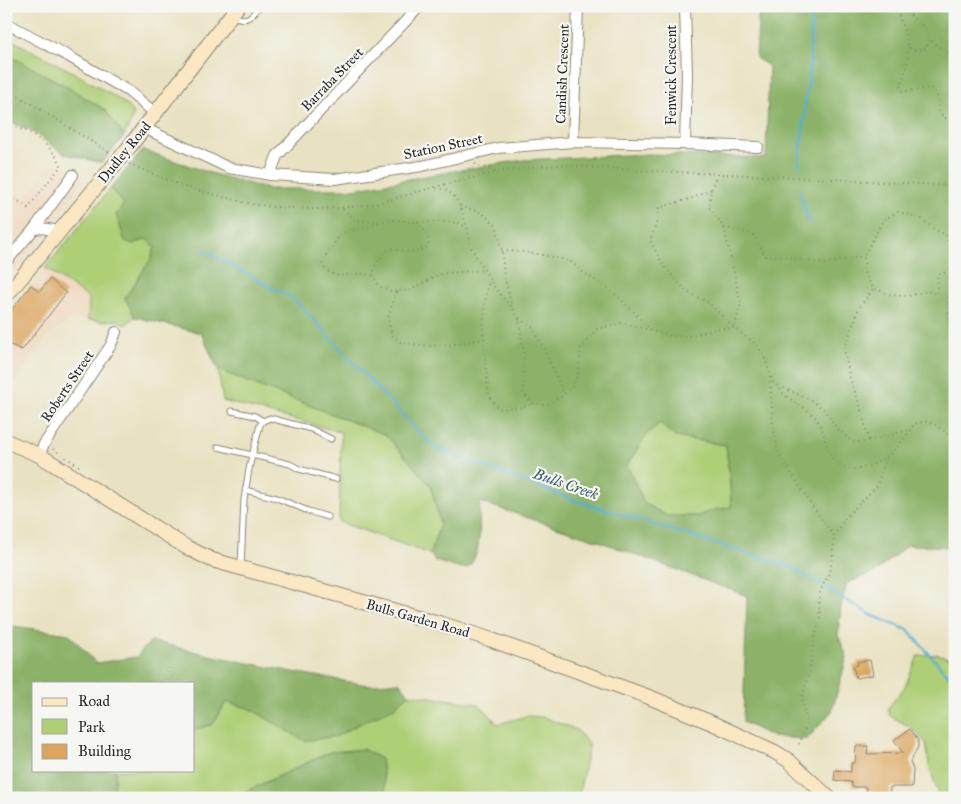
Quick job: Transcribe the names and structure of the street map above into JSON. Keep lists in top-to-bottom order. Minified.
{"streets":{"main road":["Dudley Road","Bulls Garden Road"],"street":["Candish Crescent","Fenwick Crescent","Barraba Street","Station Street","Roberts Street"]},"crossings":[["Candish Crescent","Station Street"],["Fenwick Crescent","Station Street"],["Barraba Street","Station Street"],["Station Street","Dudley Road"],["Roberts Street","Bulls Garden Road"]],"water":["Bulls Creek"],"legend":["Road","Park","Building"]}
